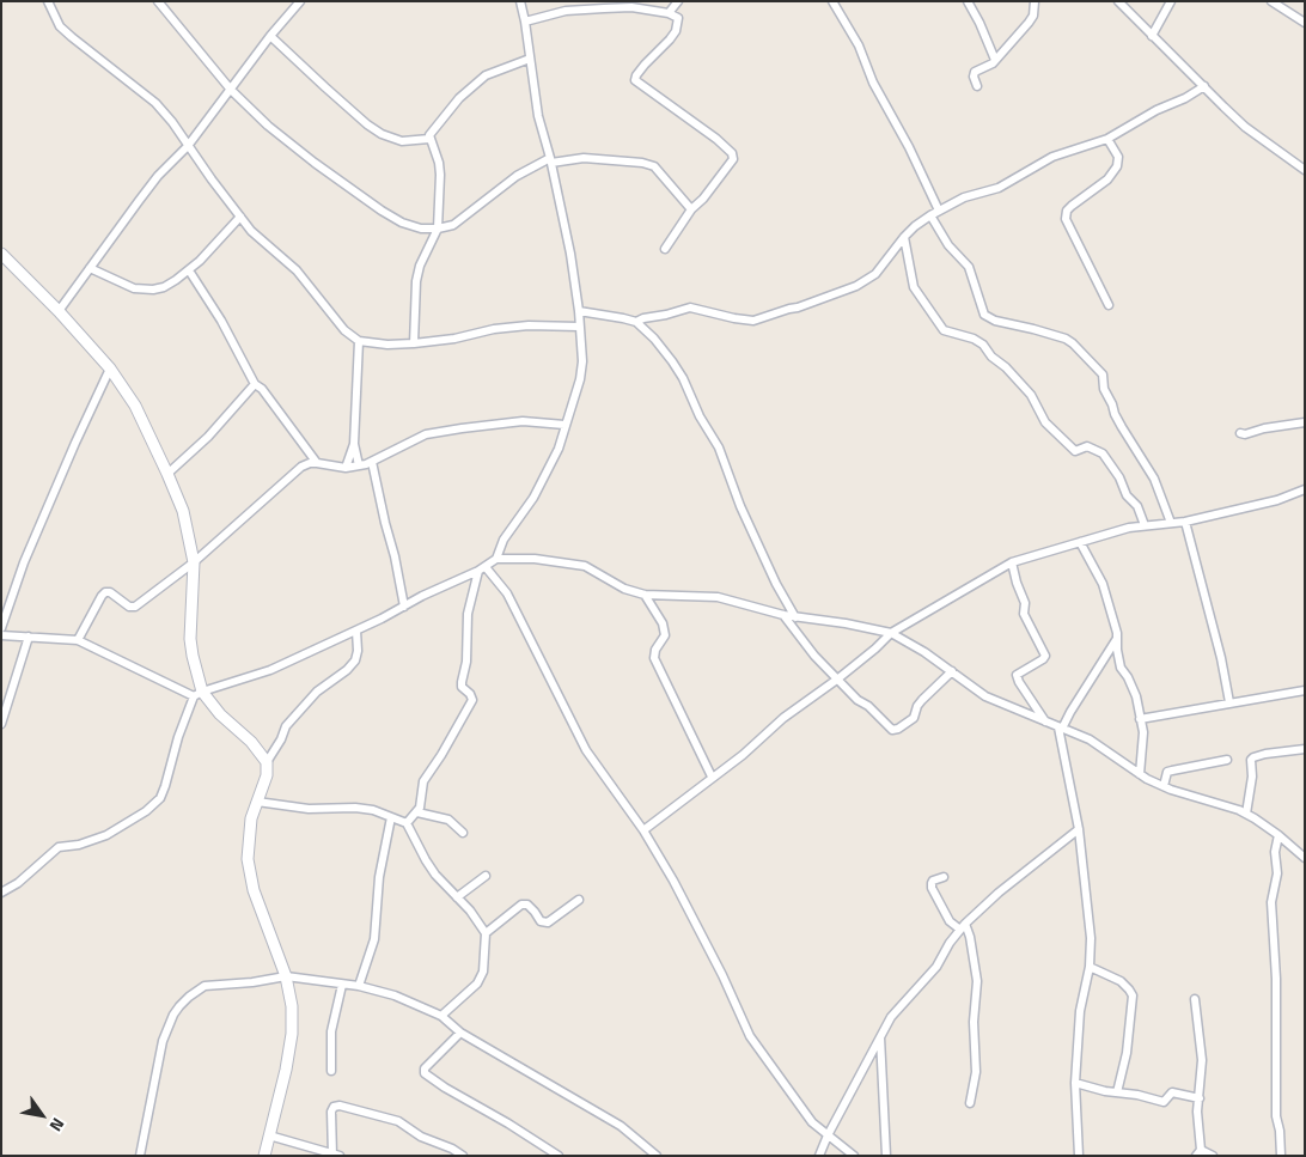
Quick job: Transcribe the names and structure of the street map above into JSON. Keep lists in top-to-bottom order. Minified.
{"north":"bottom right"}
